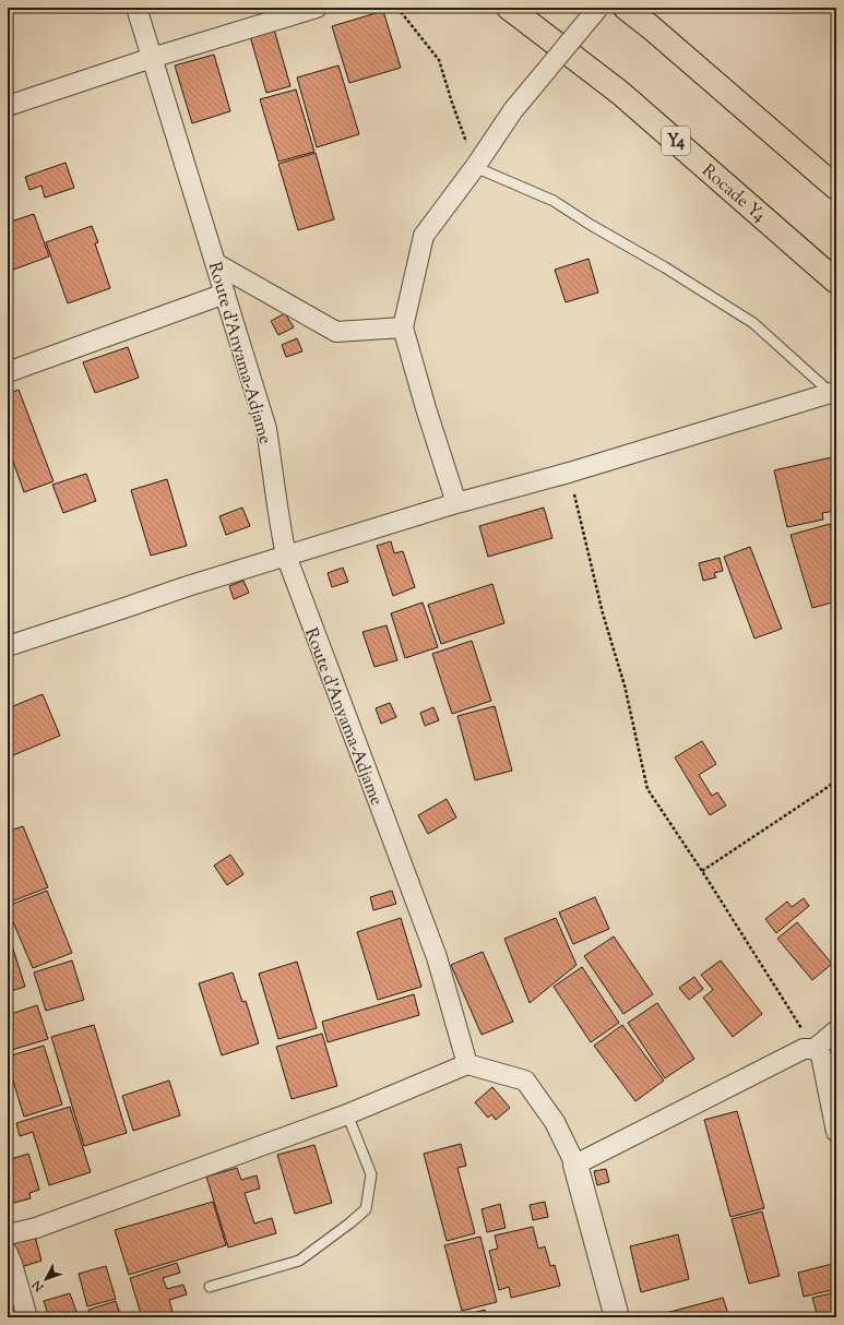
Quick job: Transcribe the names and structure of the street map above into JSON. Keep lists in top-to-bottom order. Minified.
{"streets":{"highway":["Y4","Rocade Y4"],"street":["Route d'Anyama-Adjame"]},"north":"bottom left"}
